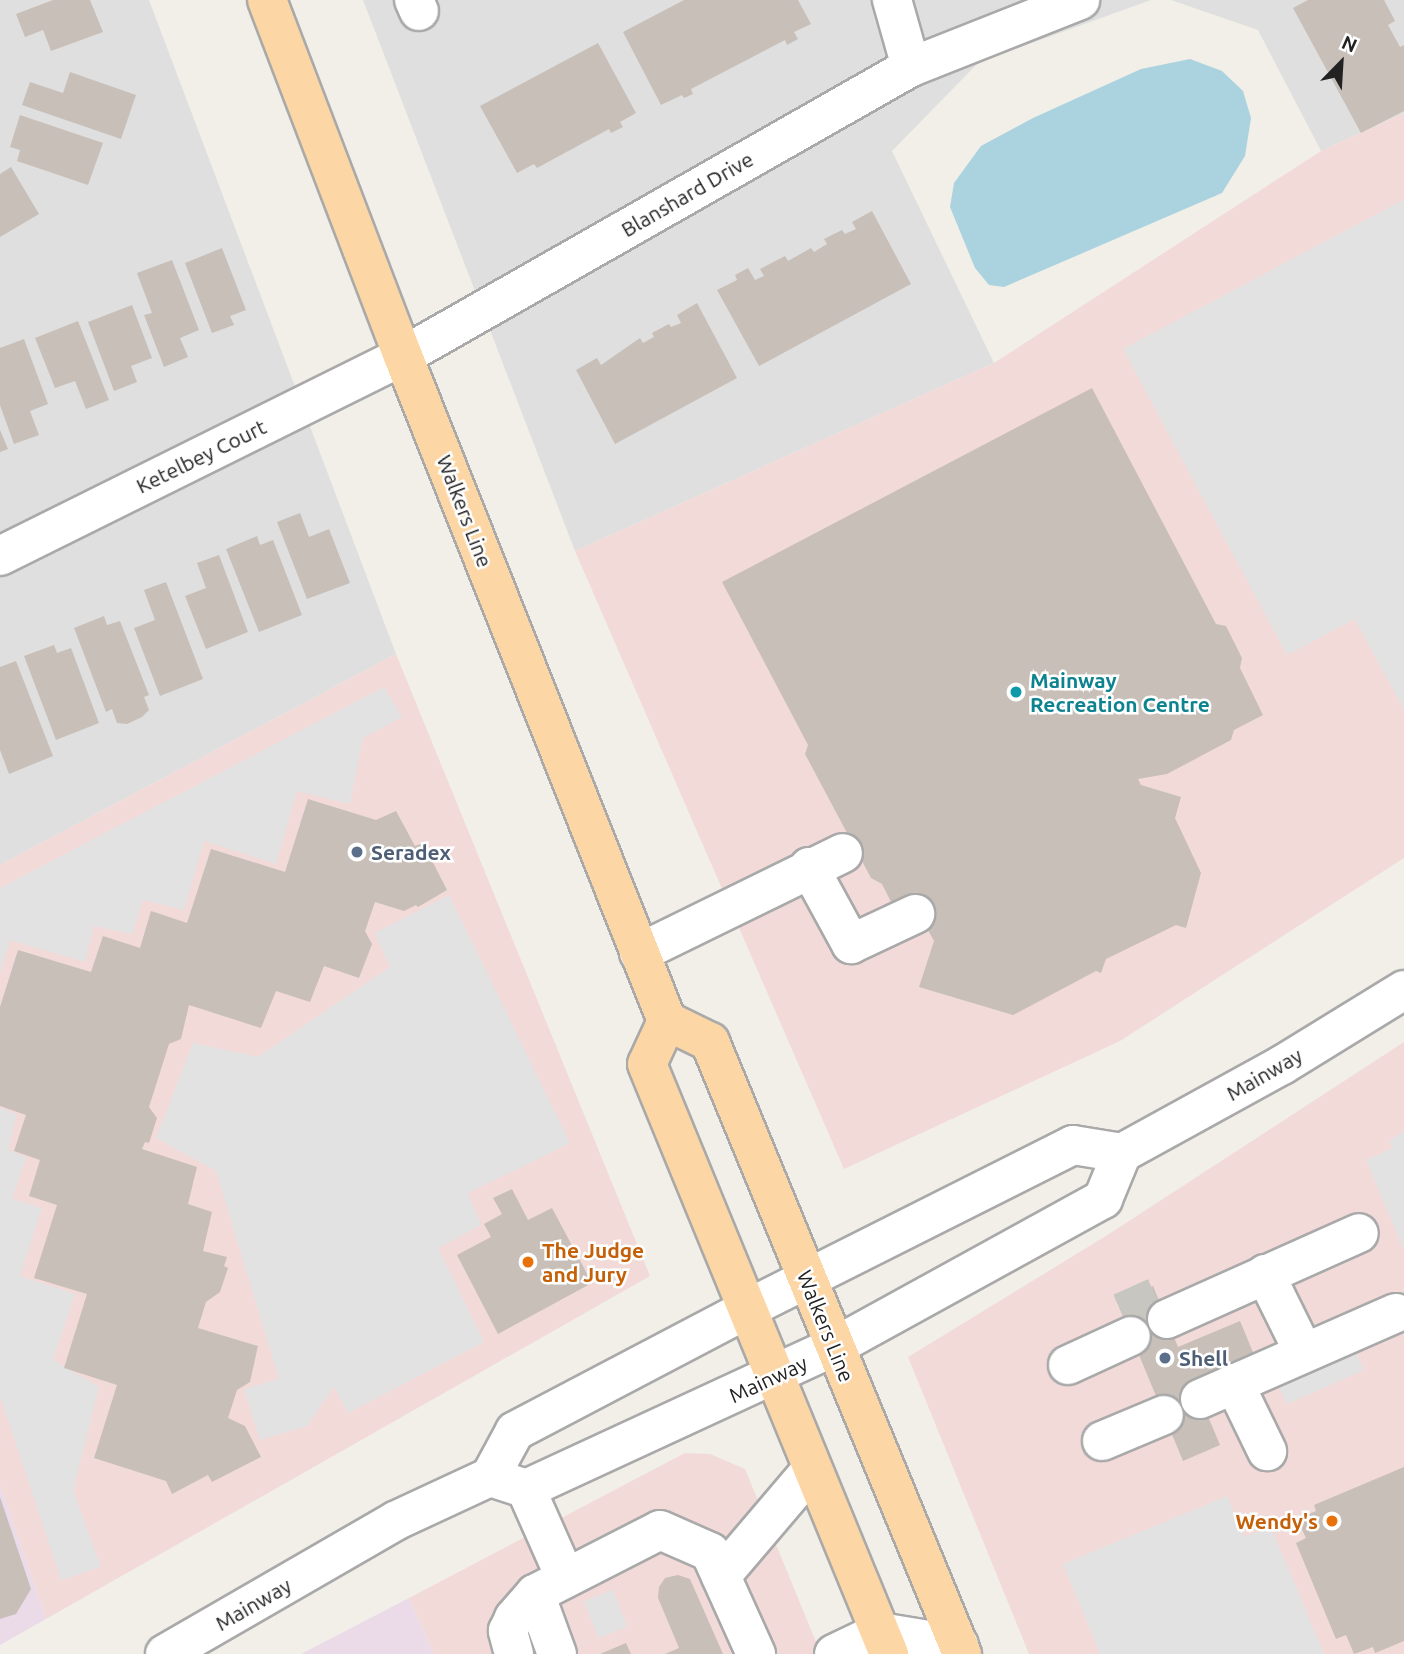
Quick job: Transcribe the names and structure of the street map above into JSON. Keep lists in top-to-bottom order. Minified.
{"streets":{"main road":["Walkers Line"],"street":["Blanshard Drive","Ketelbey Court","Mainway"]},"crossings":[["Blanshard Drive","Ketelbey Court"],["Blanshard Drive","Walkers Line"],["Ketelbey Court","Walkers Line"],["Walkers Line","Mainway"]],"places":["Mainway Recreation Centre","Seradex","The Judge and Jury","Shell","Wendy's"],"north":"top right"}
